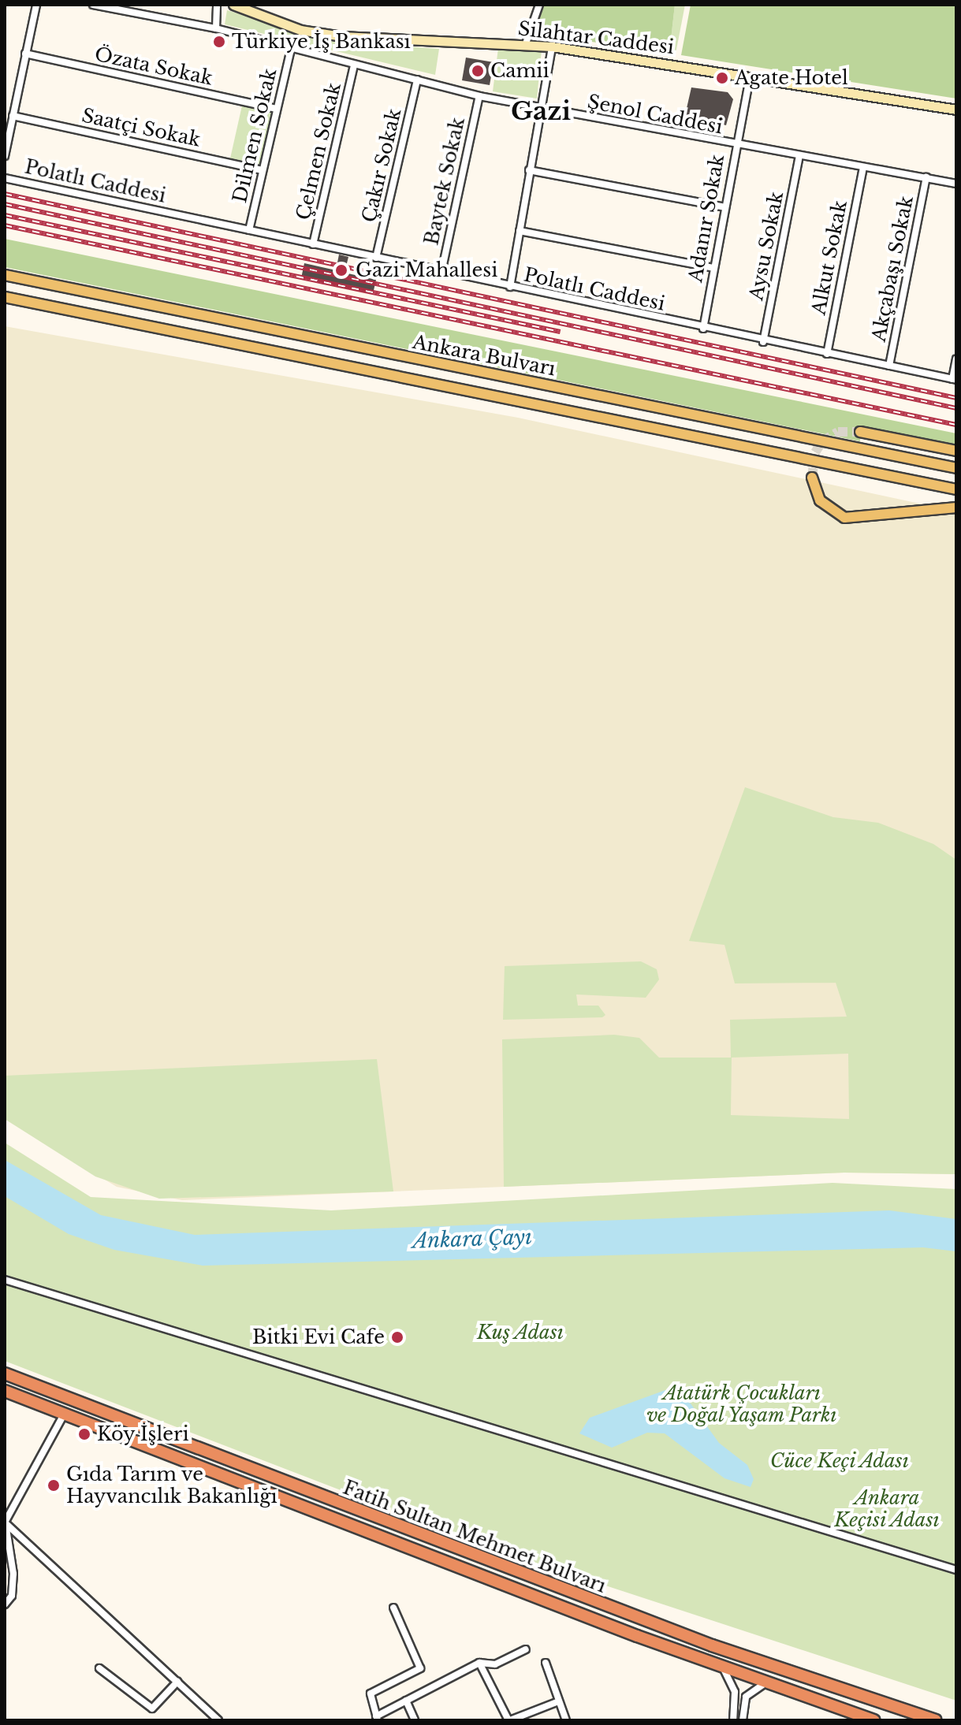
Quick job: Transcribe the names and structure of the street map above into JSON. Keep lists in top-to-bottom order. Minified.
{"streets":{"highway":["Fatih Sultan Mehmet Bulvarı"],"main road":["Silahtar Caddesi","Ankara Bulvarı"],"street":["Özata Sokak","Şenol Caddesi","Saatçi Sokak","Dilmen Sokak","Çelmen Sokak","Çakır Sokak","Polatlı Caddesi","Baytek Sokak","Adanır Sokak","Aysu Sokak","Alkut Sokak","Akçabaşı Sokak"]},"crossings":[["Silahtar Caddesi","Adanır Sokak"],["Özata Sokak","Dilmen Sokak"],["Şenol Caddesi","Dilmen Sokak"],["Şenol Caddesi","Çelmen Sokak"],["Şenol Caddesi","Çakır Sokak"],["Şenol Caddesi","Baytek Sokak"],["Şenol Caddesi","Adanır Sokak"],["Şenol Caddesi","Aysu Sokak"],["Şenol Caddesi","Alkut Sokak"],["Şenol Caddesi","Akçabaşı Sokak"],["Saatçi Sokak","Dilmen Sokak"],["Dilmen Sokak","Polatlı Caddesi"],["Çelmen Sokak","Polatlı Caddesi"],["Çakır Sokak","Polatlı Caddesi"],["Polatlı Caddesi","Baytek Sokak"],["Polatlı Caddesi","Adanır Sokak"],["Polatlı Caddesi","Aysu Sokak"],["Polatlı Caddesi","Alkut Sokak"],["Polatlı Caddesi","Akçabaşı Sokak"]],"districts":["Gazi"],"water":["Ankara Çayı"],"parks":["Kuş Adası","Atatürk Çocukları ve Doğal Yaşam Parkı","Cüce Keçi Adası","Ankara Keçisi Adası"],"places":["Türkiye İş Bankası","Camii","Agate Hotel","Gazi Mahallesi","Bitki Evi Cafe","Köy İşleri","Gıda Tarım ve Hayvancılık Bakanlığı"]}
